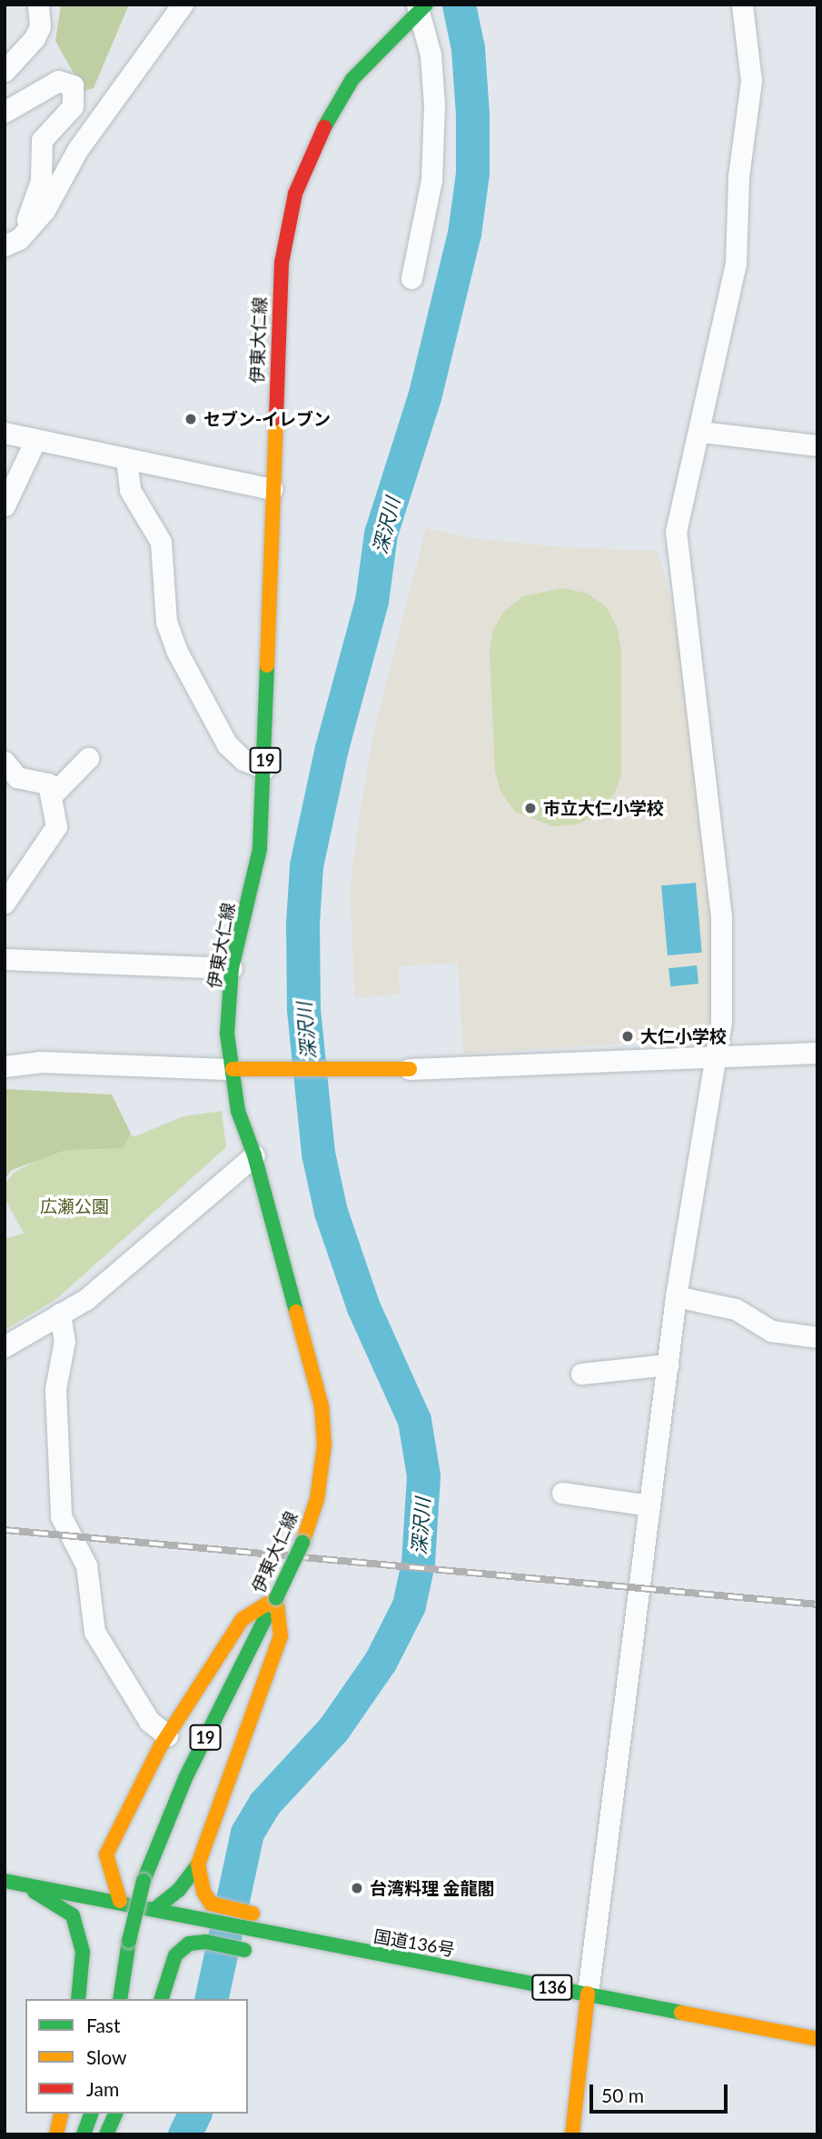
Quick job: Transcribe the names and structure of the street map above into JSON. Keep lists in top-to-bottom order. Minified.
{"streets":{"main road":["伊東大仁線","19","国道136号","136"]},"water":["深沢川"],"parks":["広瀬公園"],"places":["セブン-イレブン","市立大仁小学校","大仁小学校","台湾料理 金龍閣"],"legend":["Fast","Slow","Jam"],"scale_bar":"50 m"}
